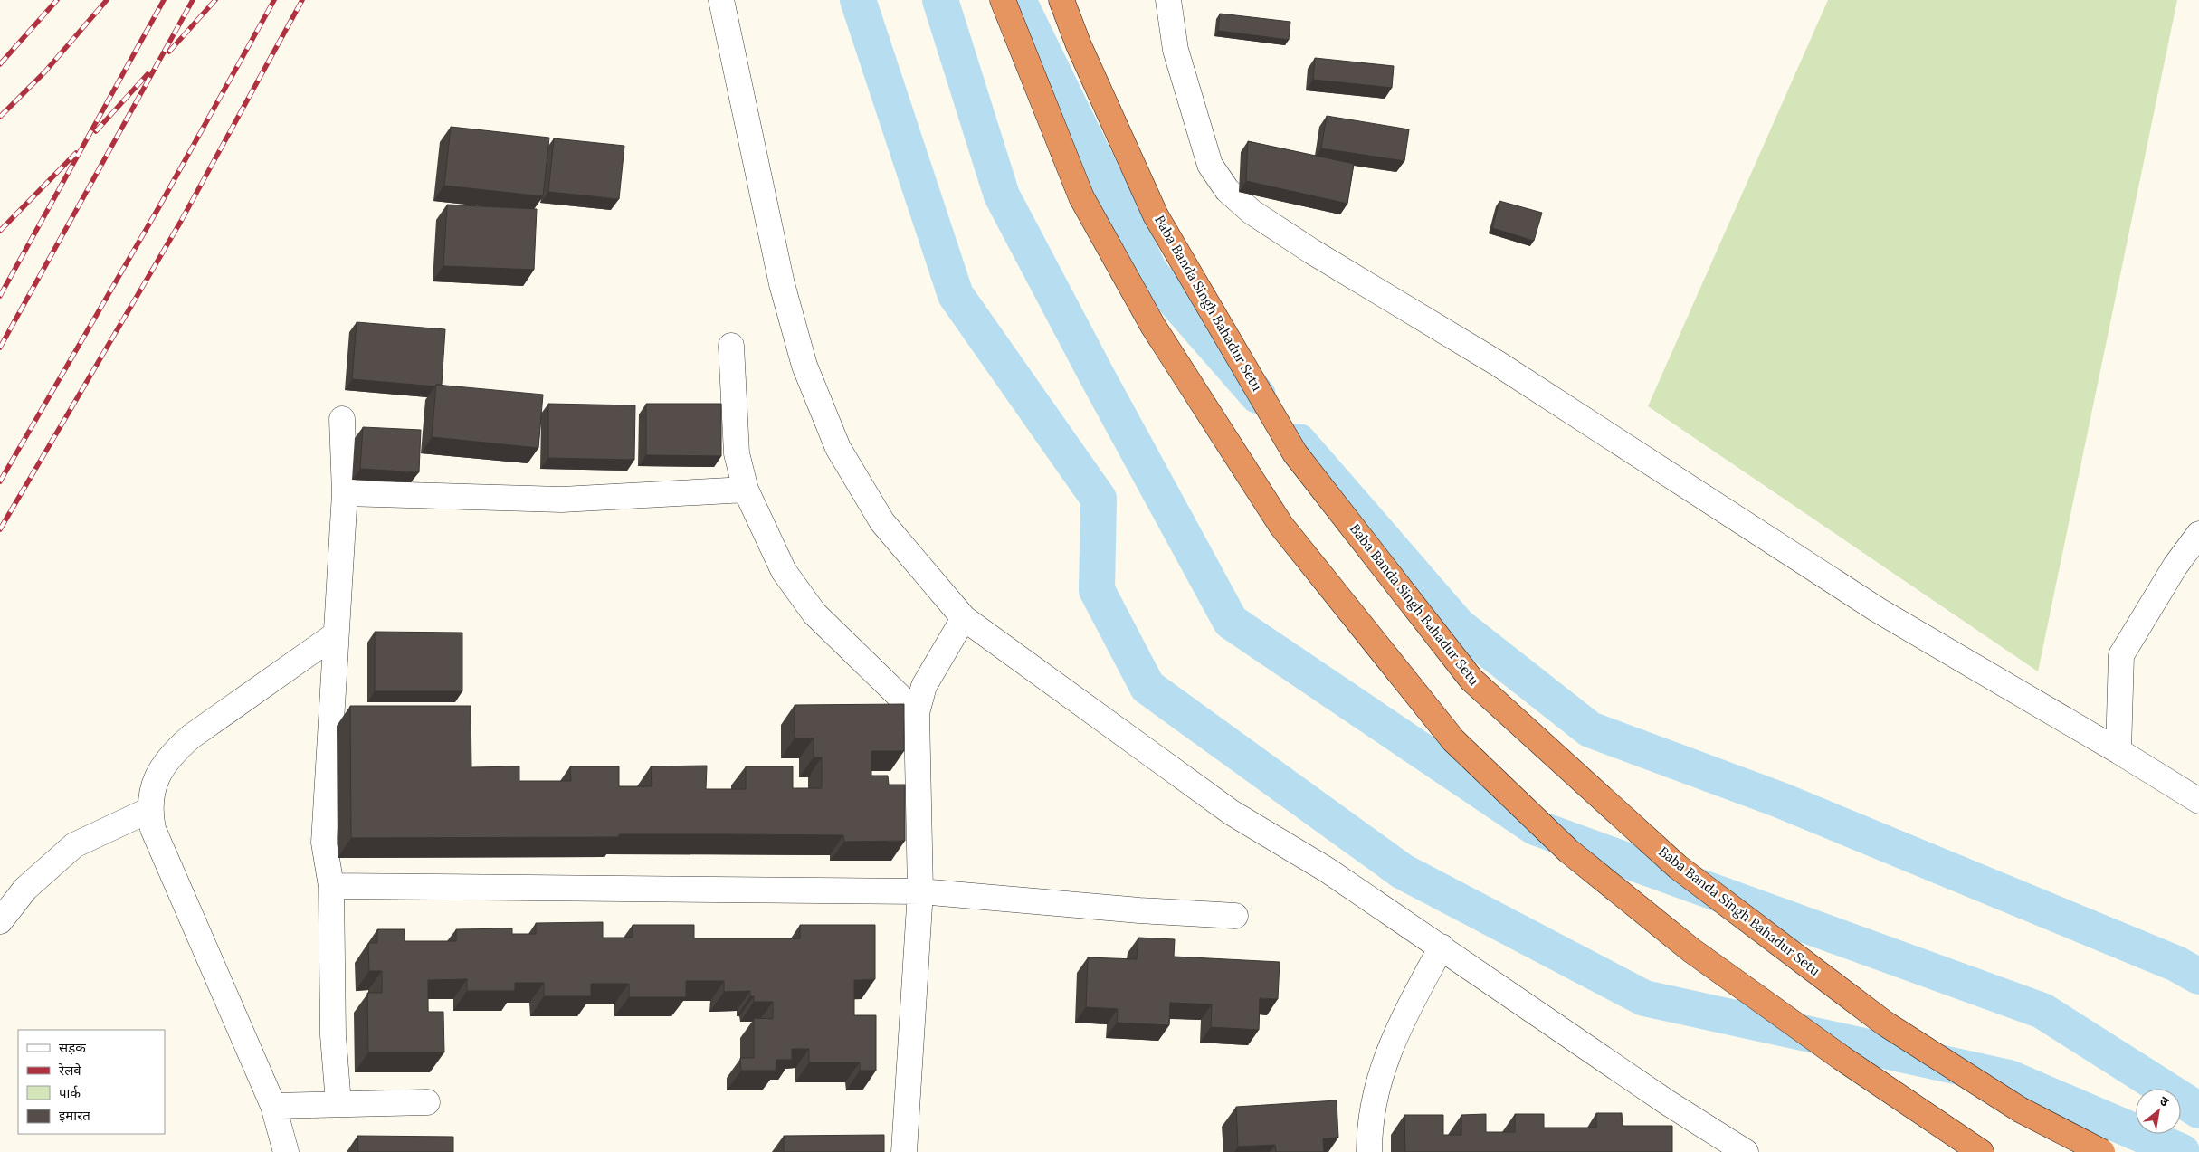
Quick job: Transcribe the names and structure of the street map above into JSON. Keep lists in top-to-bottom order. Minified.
{"streets":{"highway":["Baba Banda Singh Bahadur Setu"]},"legend":["सड़क","रेलवे","पार्क","इमारत"],"north":"top right"}
